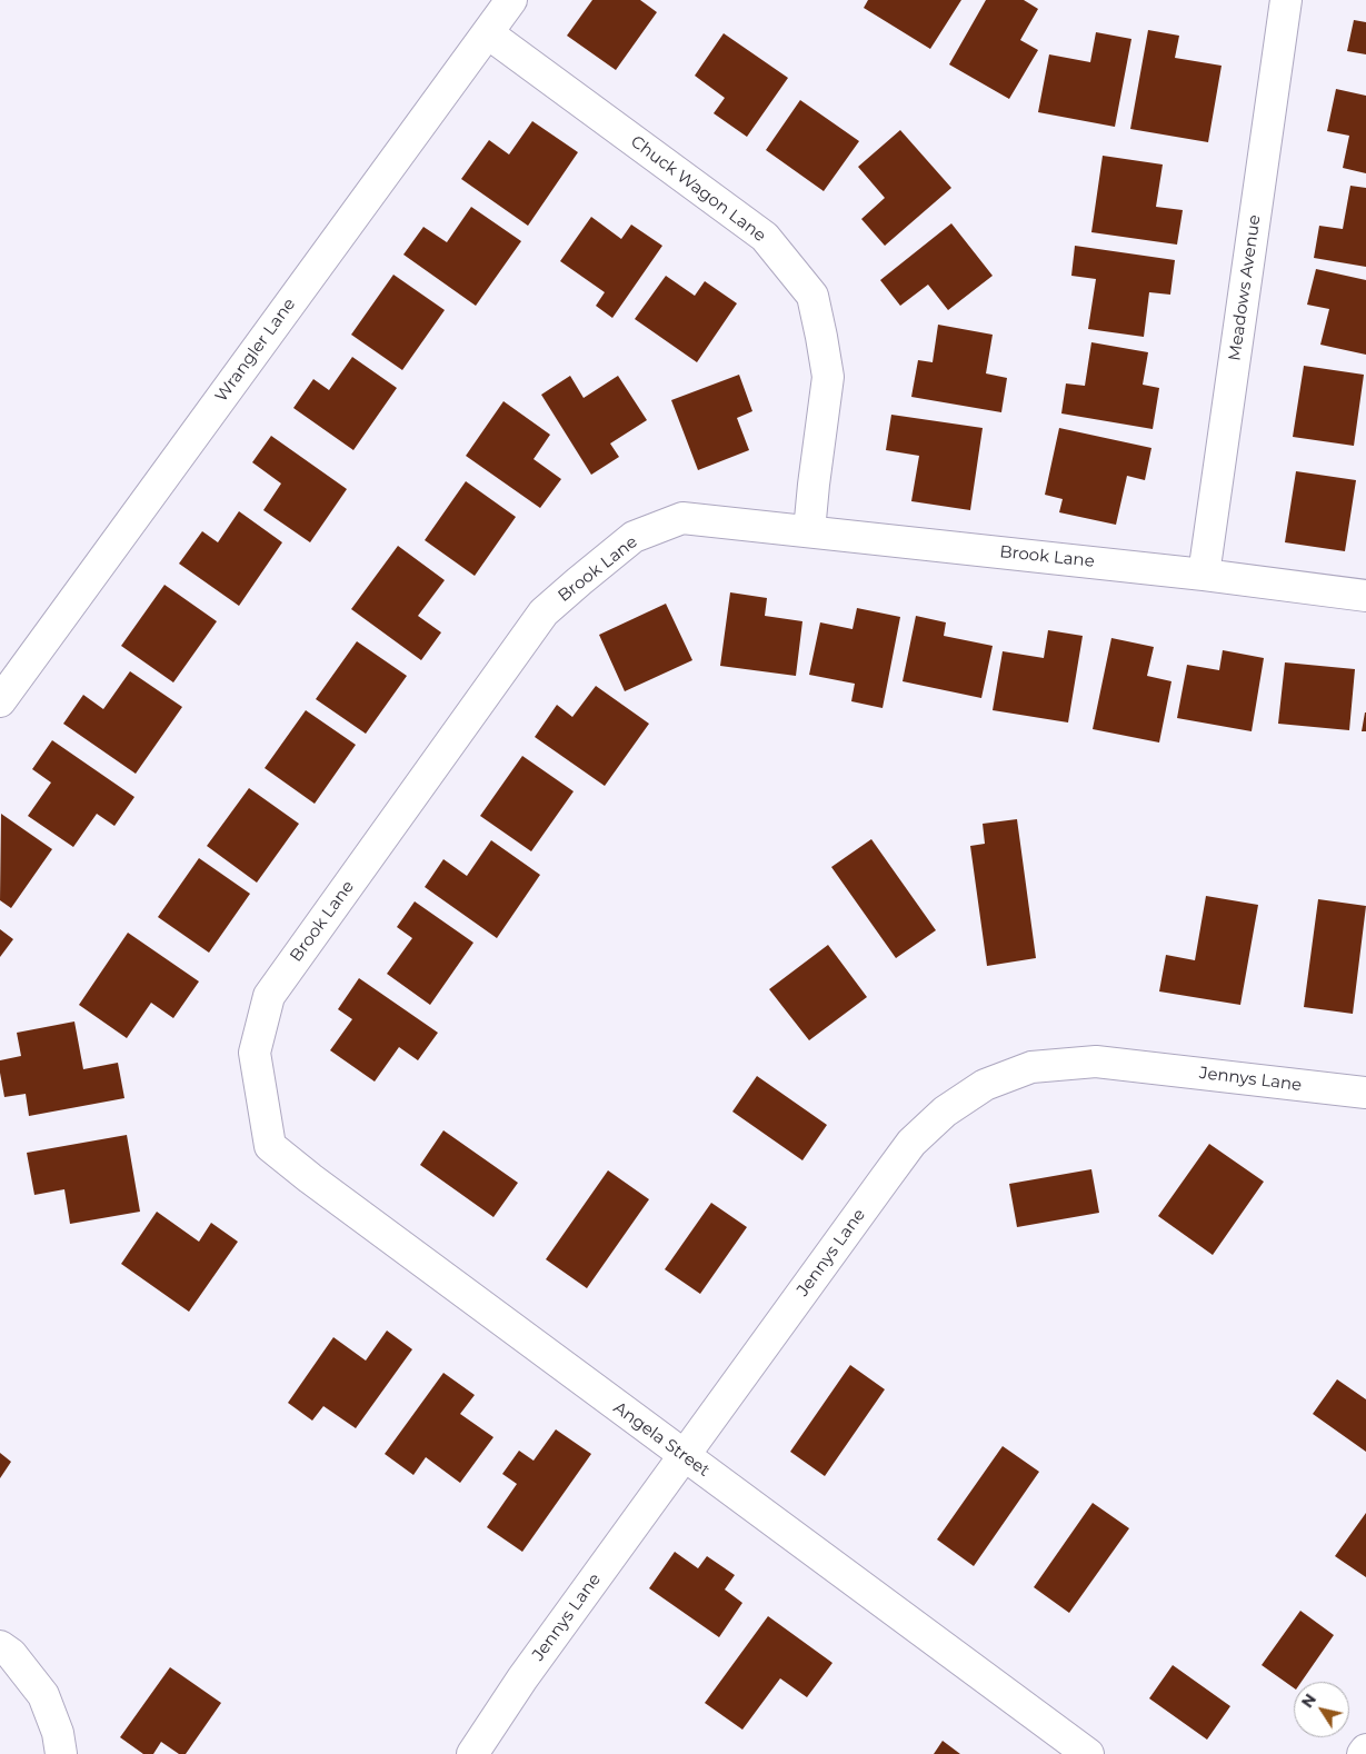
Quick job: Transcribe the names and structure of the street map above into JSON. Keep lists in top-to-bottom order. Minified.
{"streets":{"street":["Chuck Wagon Lane","Meadows Avenue","Wrangler Lane","Brook Lane","Jennys Lane","Angela Street"]},"crossings":[["Chuck Wagon Lane","Wrangler Lane"],["Chuck Wagon Lane","Brook Lane"],["Meadows Avenue","Brook Lane"],["Brook Lane","Angela Street"],["Jennys Lane","Angela Street"]],"north":"top left"}
